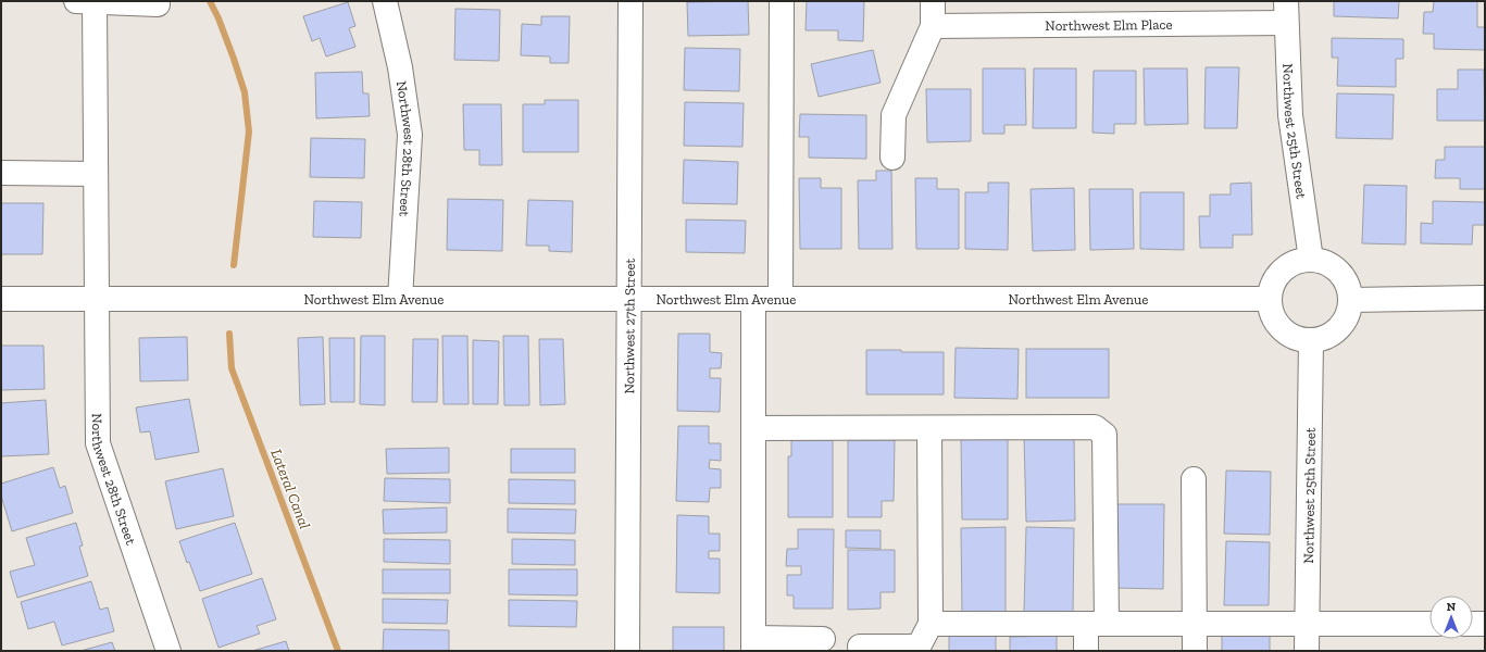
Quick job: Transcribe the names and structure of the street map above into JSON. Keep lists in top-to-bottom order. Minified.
{"streets":{"street":["Northwest Elm Place","Northwest 25th Street","Northwest 28th Street","Northwest Elm Avenue","Northwest 27th Street"]},"crossings":[["Northwest Elm Place","Northwest 25th Street"],["Northwest 25th Street","Northwest Elm Avenue"],["Northwest 28th Street","Northwest Elm Avenue"],["Northwest Elm Avenue","Northwest 27th Street"]],"water":["Lateral Canal"],"north":"top"}
